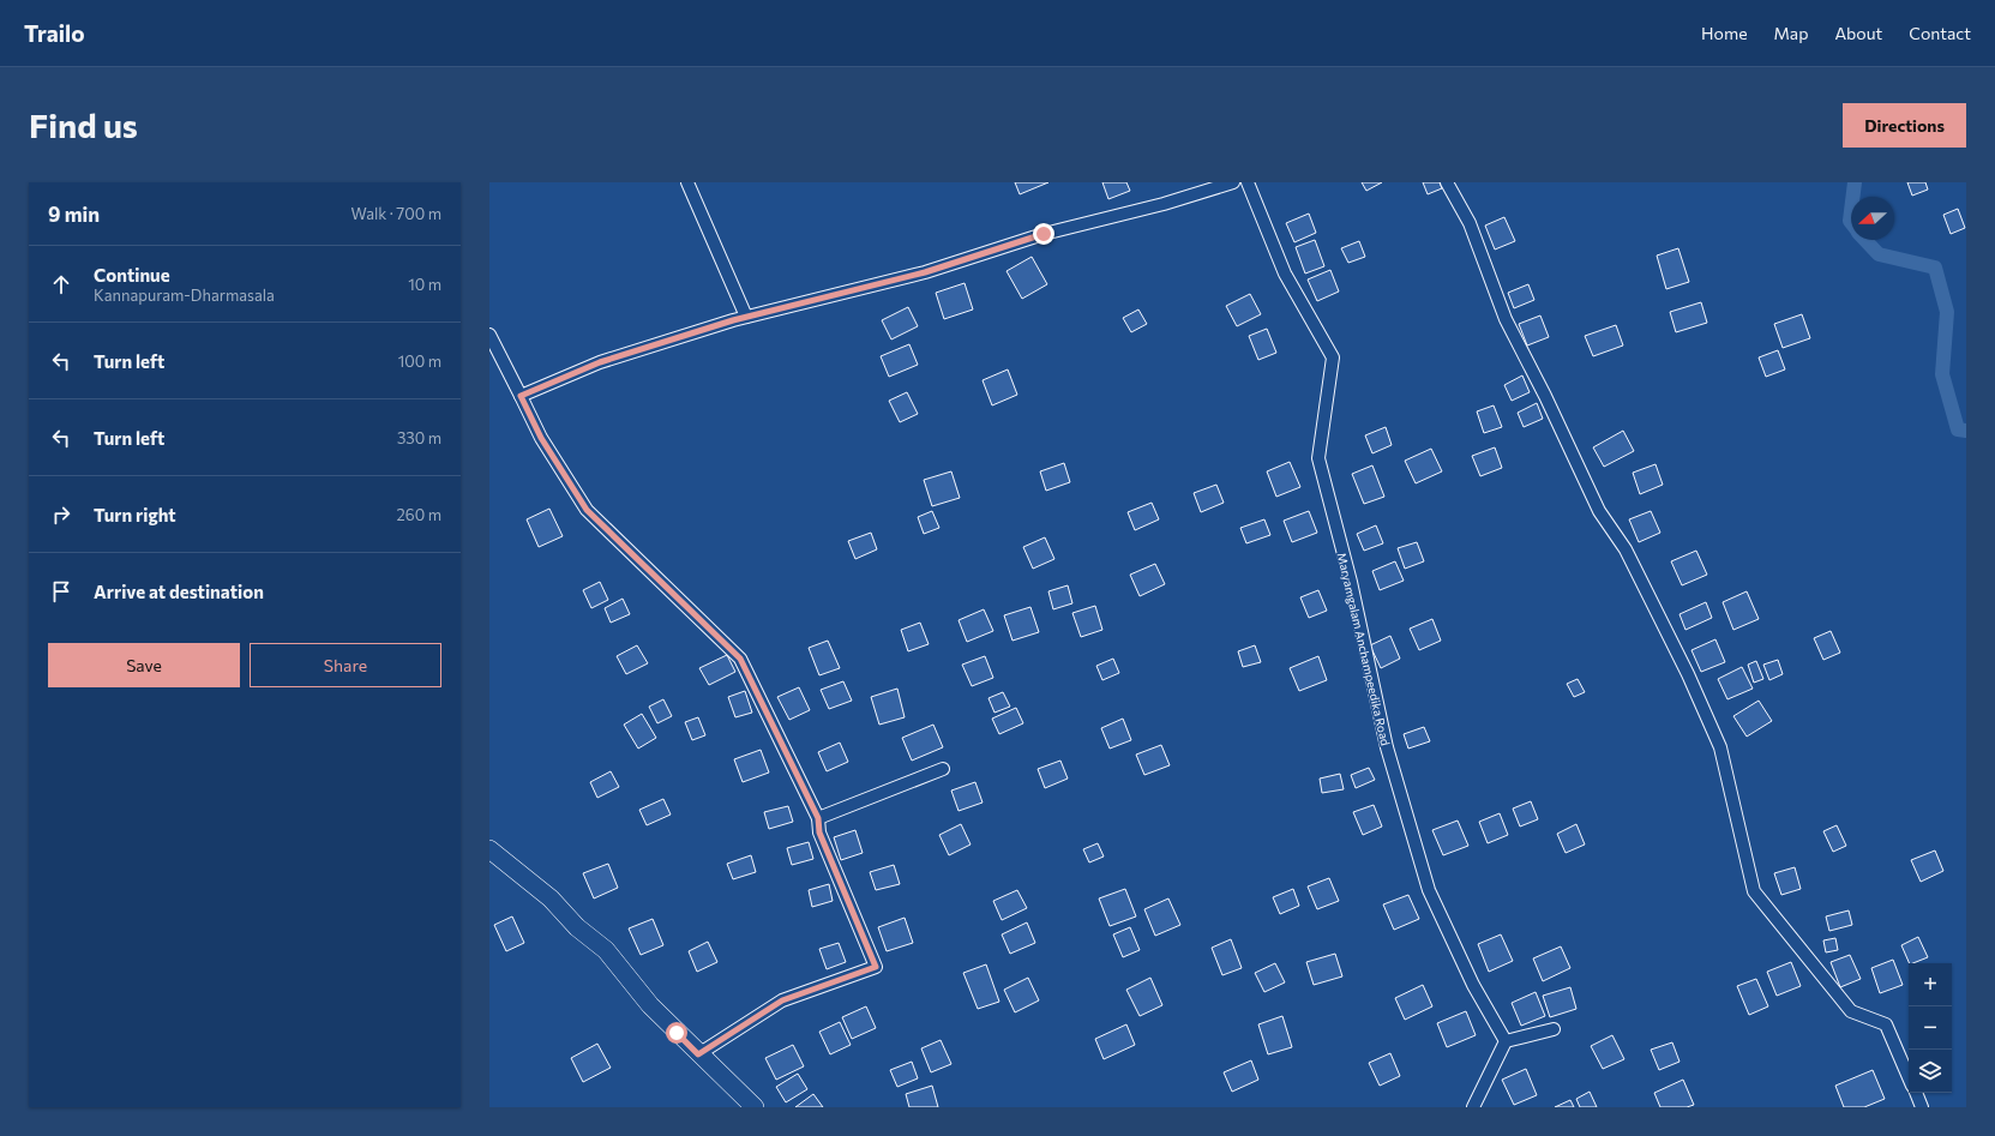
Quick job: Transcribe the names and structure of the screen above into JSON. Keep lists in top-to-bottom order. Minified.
{"streets":{"street":["Maryamgalam Anchampeedika Road"]},"north":"left","page":{"header":"Trailo","nav":["Home","Map","About","Contact"],"buttons":["Directions",["Save","Share"]],"title":"Find us","heading":["9 min","Walk · 700 m"],"list":[["Continue","Kannapuram-Dharmasala","10 m"],["Turn left","100 m"],["Turn left","330 m"],["Turn right","260 m"],"Arrive at destination"],"map_buttons":["+","−"]}}
